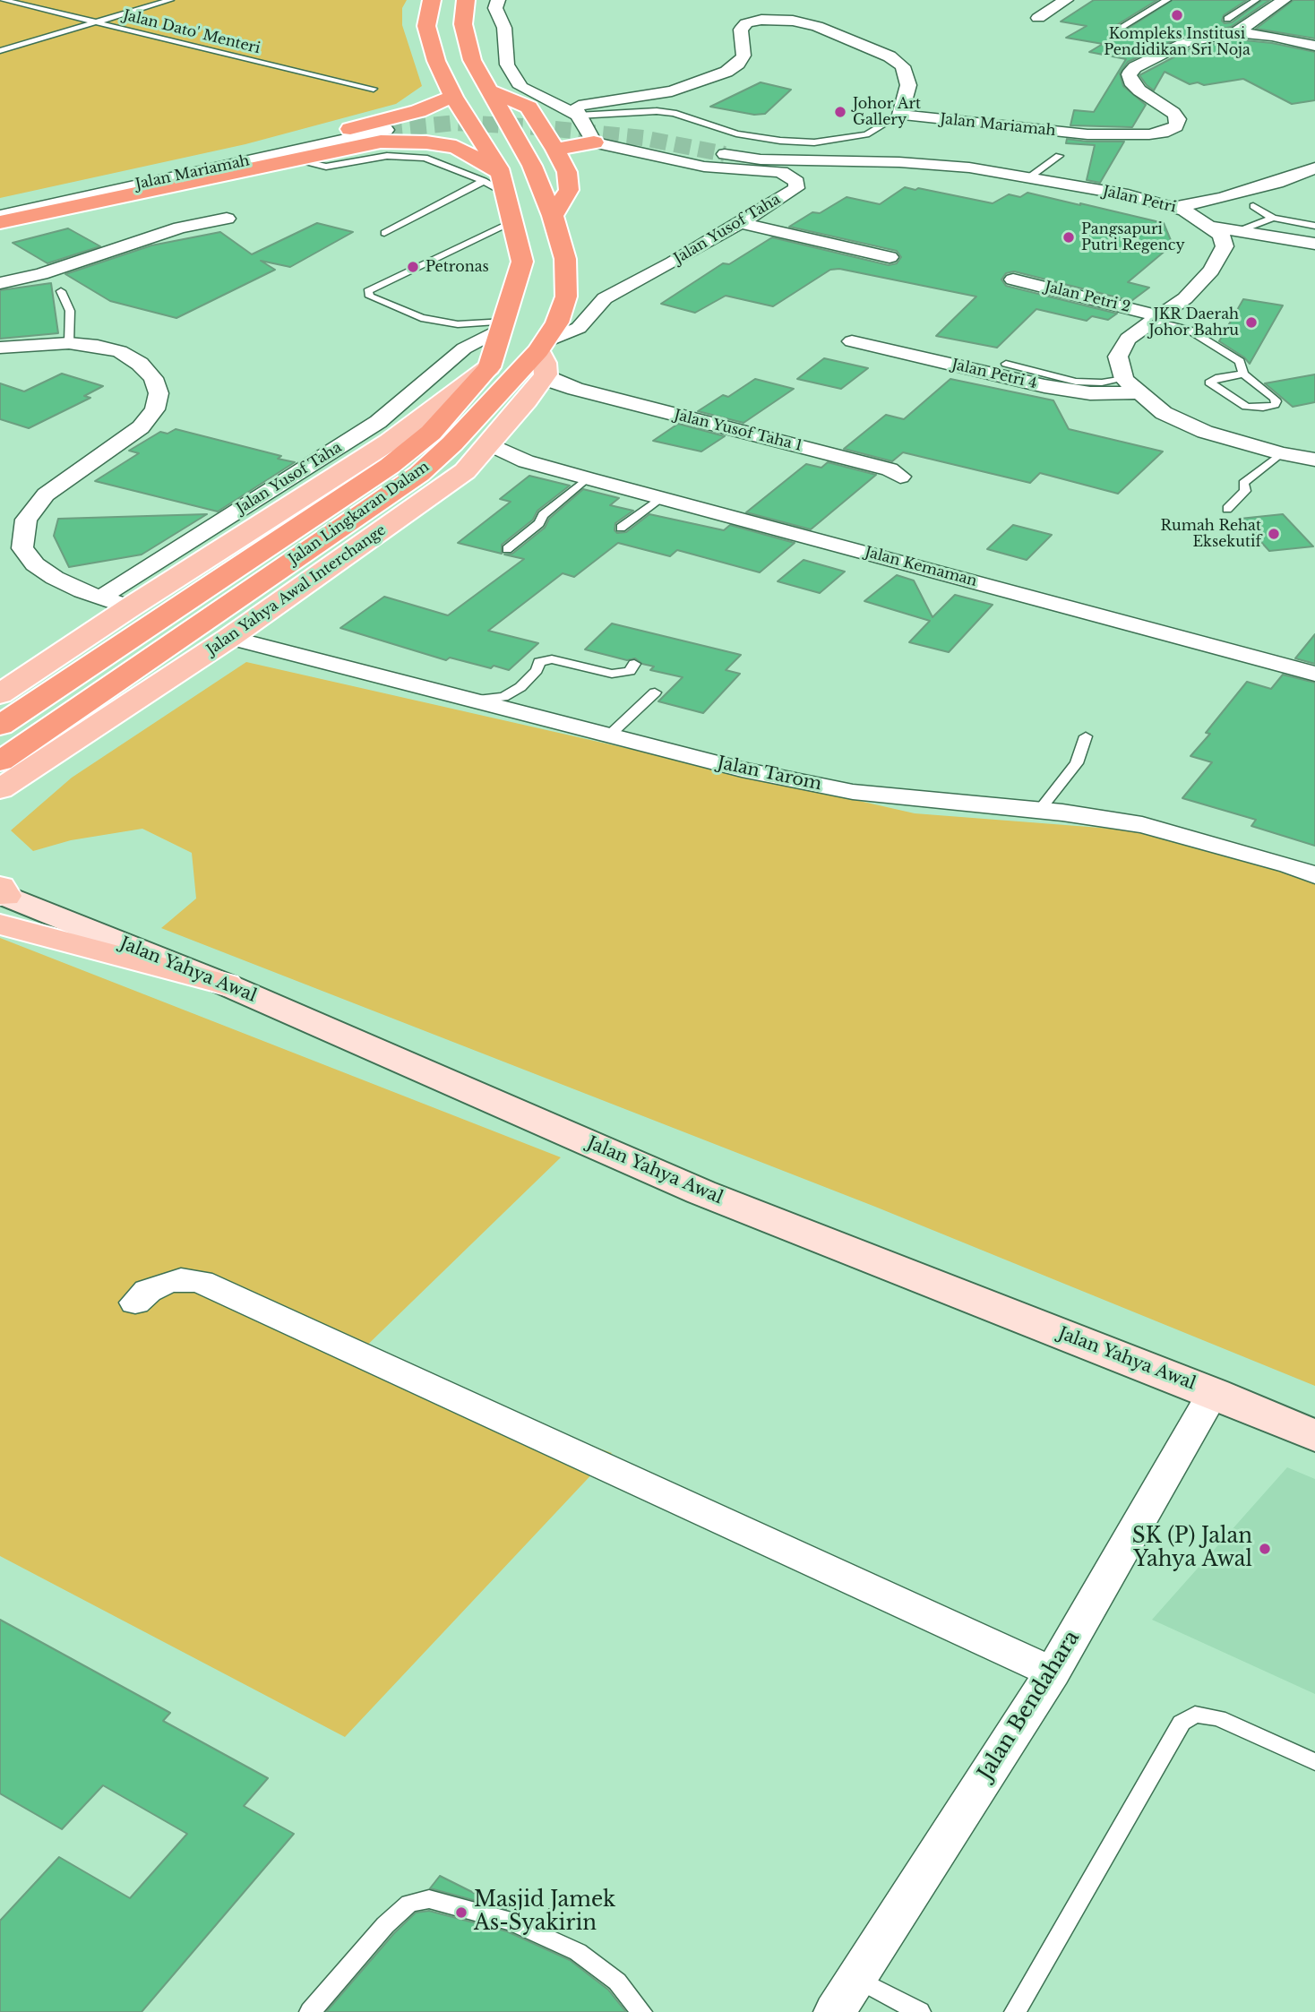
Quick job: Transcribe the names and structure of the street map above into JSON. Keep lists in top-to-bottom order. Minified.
{"streets":{"highway":["Jalan Lingkaran Dalam"],"main road":["Jalan Yahya Awal Interchange","Jalan Yahya Awal"],"street":["Jalan Mariamah","Jalan Petri","Jalan Yusof Taha","Jalan Petri 2","Jalan Petri 4","Jalan Yusof Taha 1","Jalan Kemaman","Jalan Tarom","Jalan Bendahara"],"lane":["Jalan Dato' Menteri"]},"crossings":[["Jalan Yusof Taha","Jalan Yusof Taha 1"],["Jalan Yusof Taha","Jalan Lingkaran Dalam"],["Jalan Yusof Taha","Jalan Yahya Awal Interchange"],["Jalan Yusof Taha 1","Jalan Lingkaran Dalam"],["Jalan Yusof Taha 1","Jalan Yahya Awal Interchange"],["Jalan Lingkaran Dalam","Jalan Yahya Awal Interchange"],["Jalan Kemaman","Jalan Yahya Awal Interchange"],["Jalan Yahya Awal Interchange","Jalan Tarom"],["Jalan Yahya Awal","Jalan Bendahara"]],"places":["Kompleks Institusi Pendidikan Sri Noja","Johor Art Gallery","Pangsapuri Putri Regency","Petronas","JKR Daerah Johor Bahru","Rumah Rehat Eksekutif","SK (P) Jalan Yahya Awal","Masjid Jamek As-Syakirin"]}
